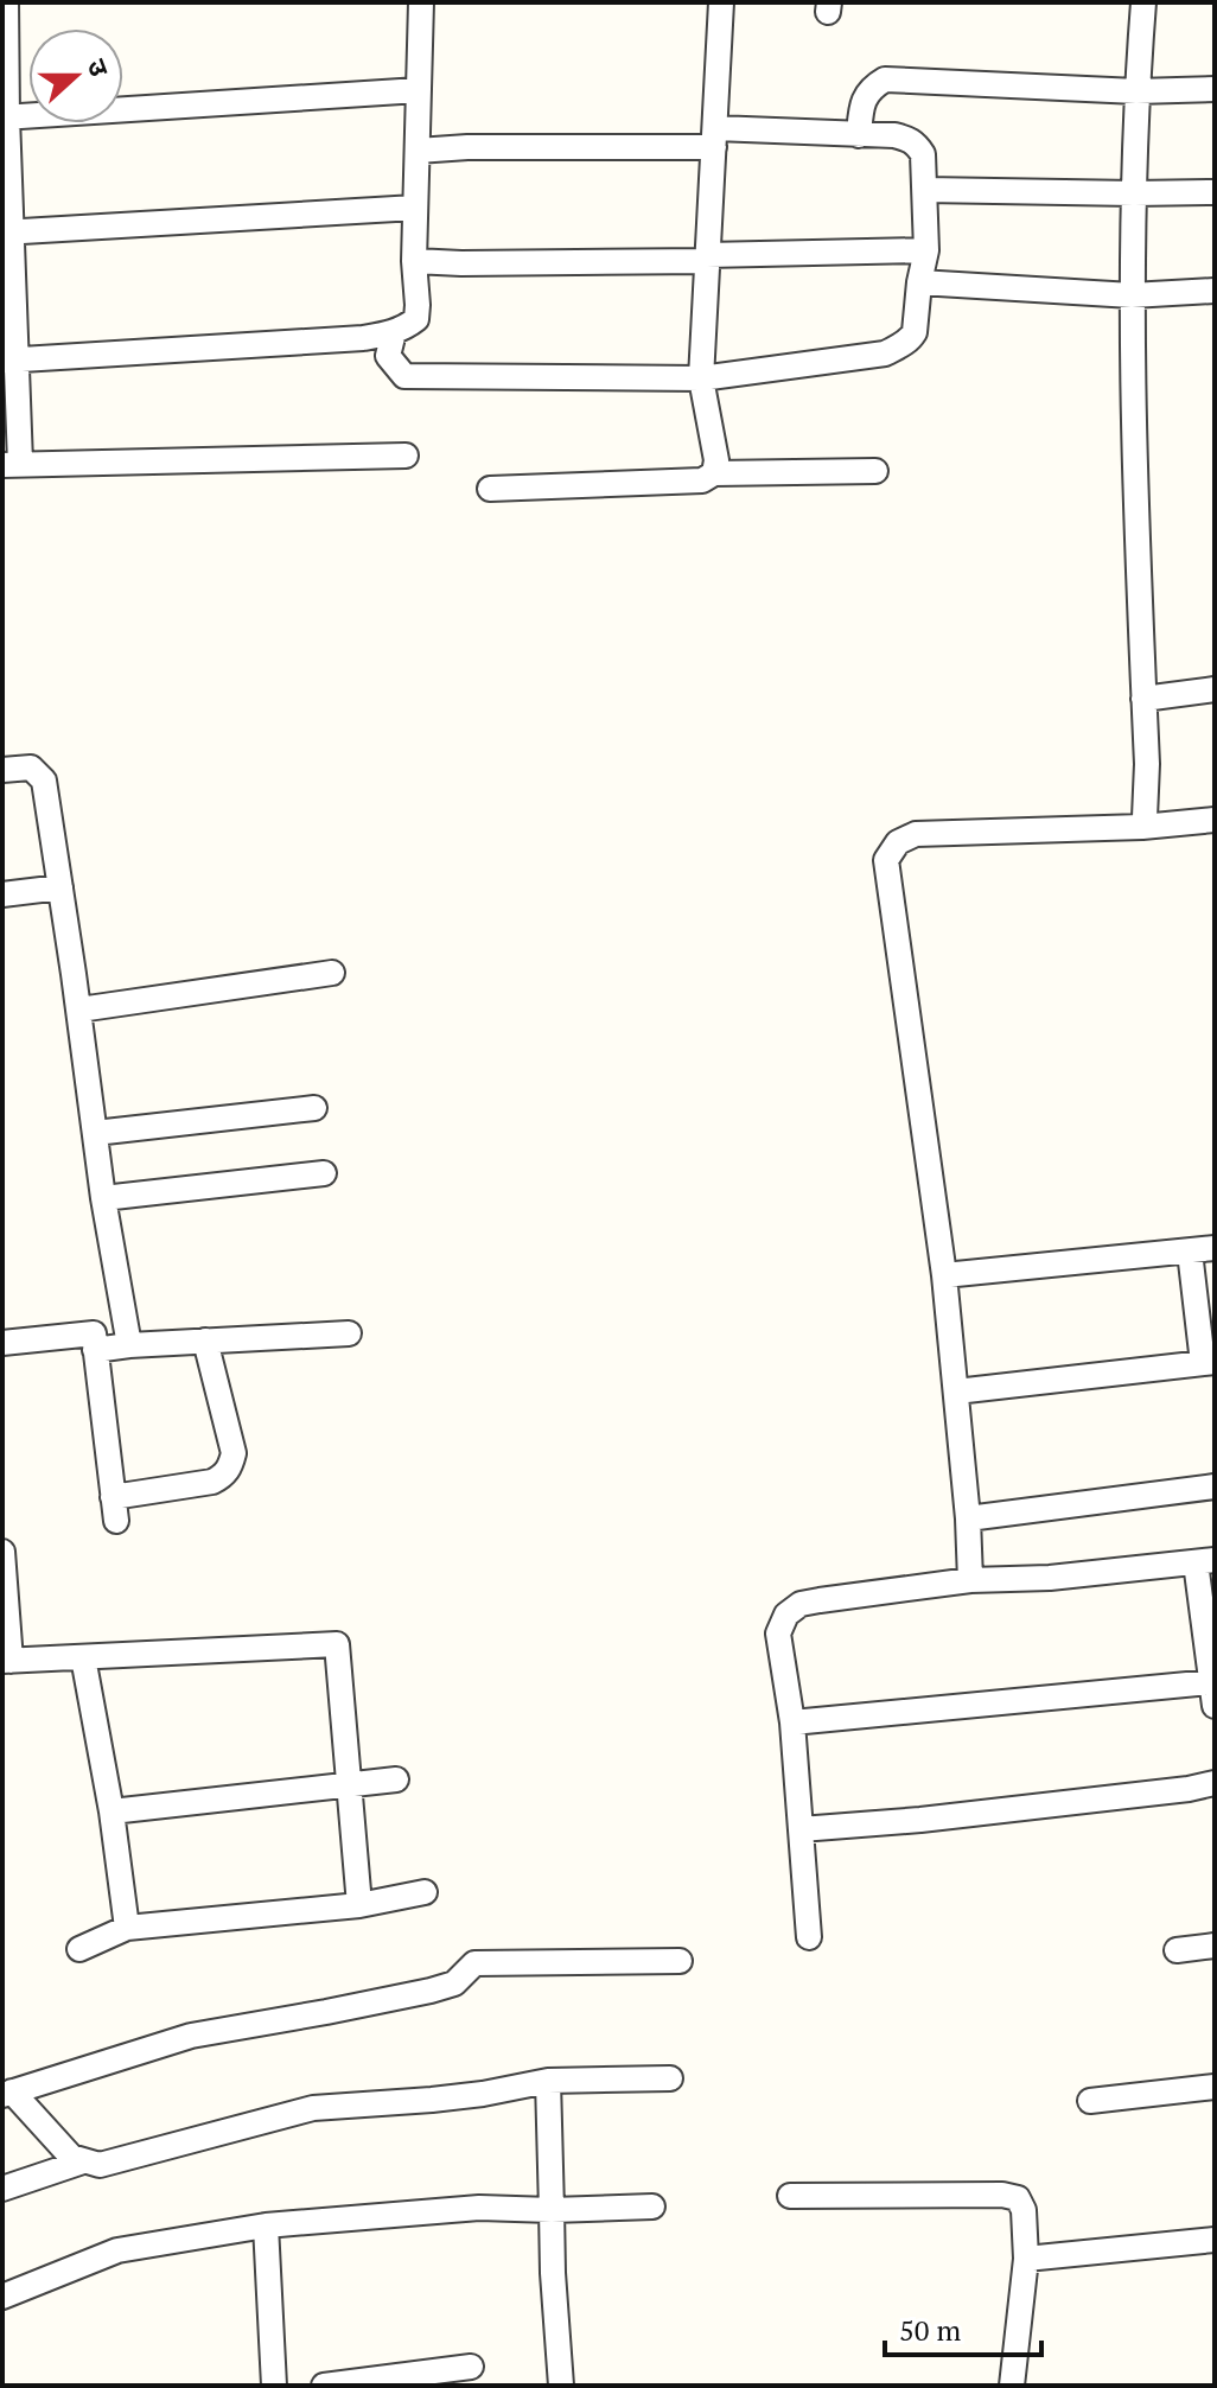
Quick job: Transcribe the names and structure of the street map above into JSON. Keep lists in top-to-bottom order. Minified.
{"scale_bar":"50 m","north":"right"}
